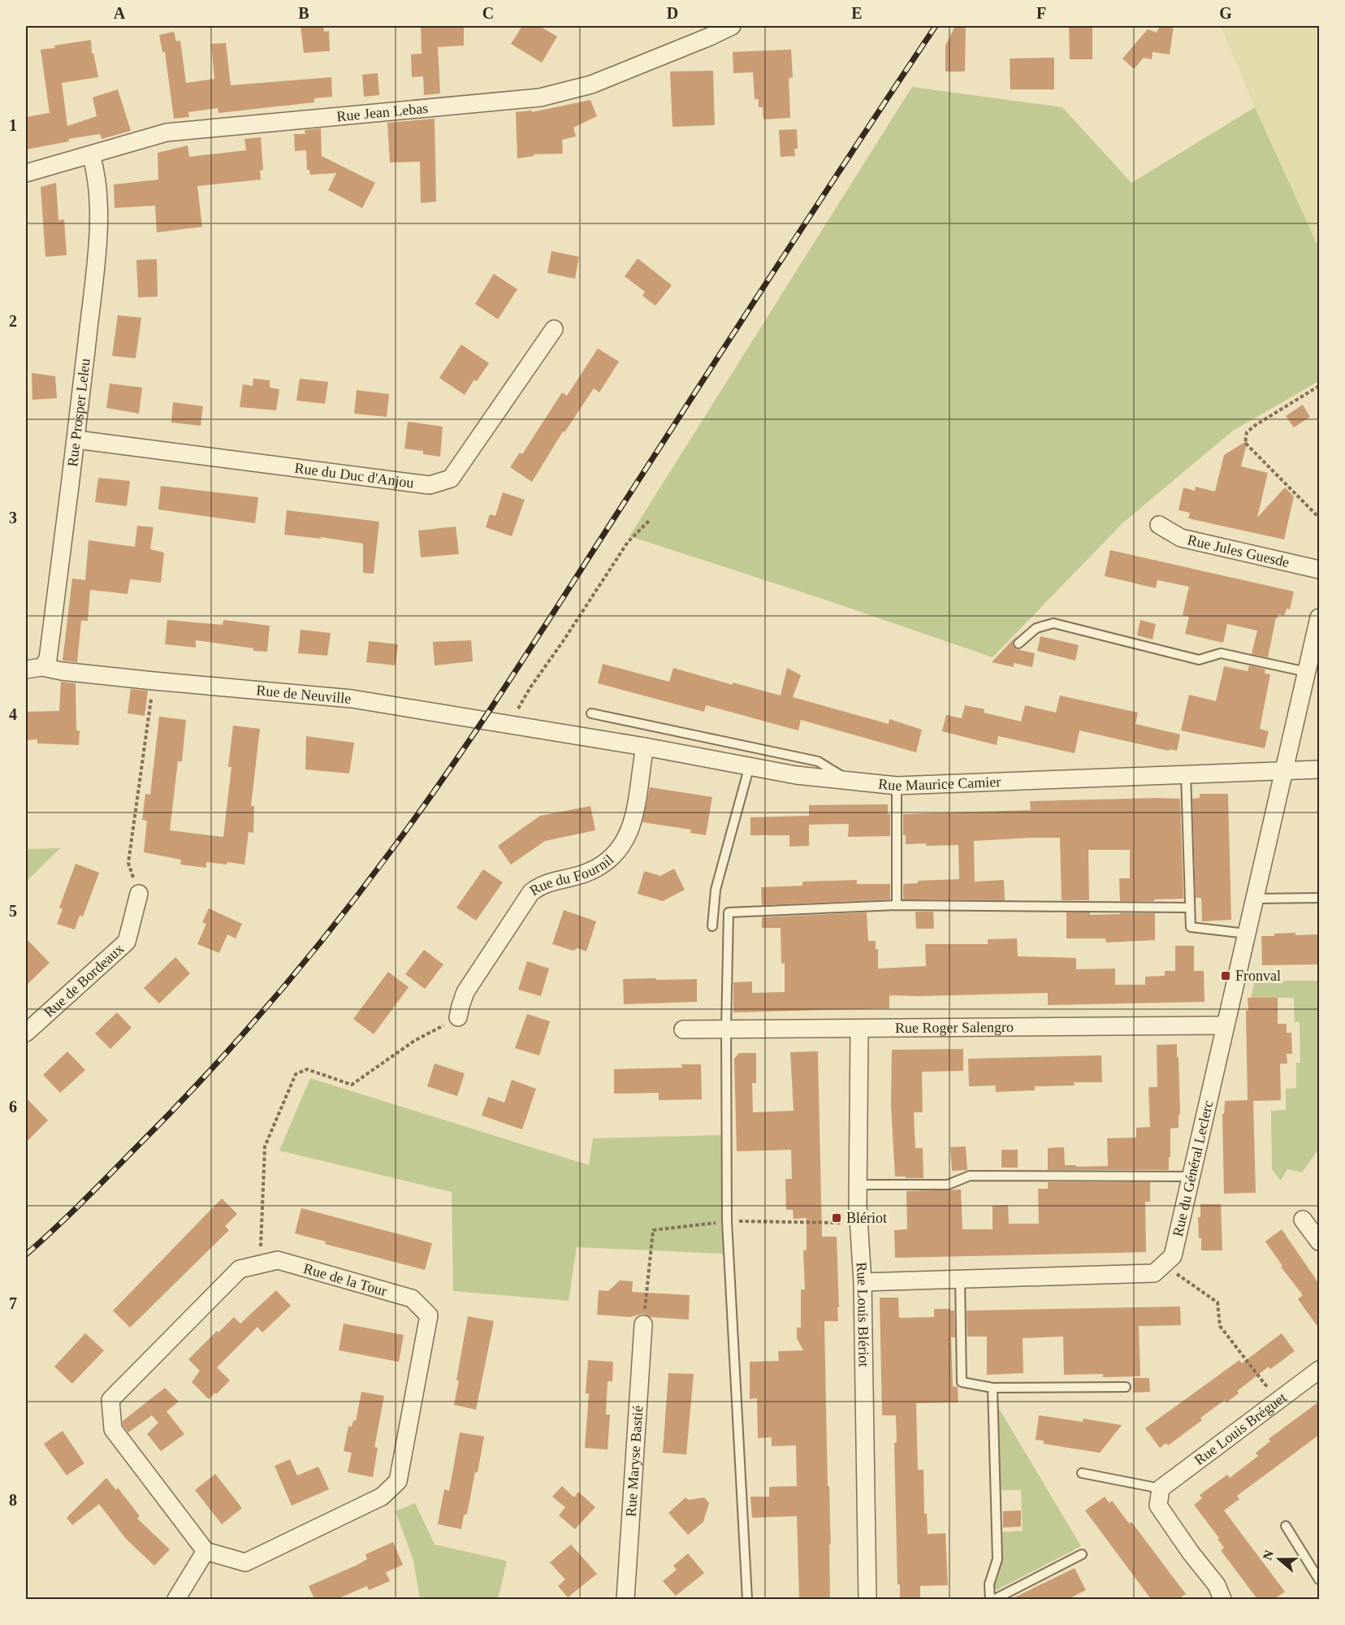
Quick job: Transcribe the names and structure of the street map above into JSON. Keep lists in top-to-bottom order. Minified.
{"streets":{"street":["Rue Jean Lebas","Rue Prosper Leleu","Rue du Duc d'Anjou","Rue Jules Guesde","Rue de Neuville","Rue Maurice Camier","Rue du Fournil","Rue de Bordeaux","Rue Roger Salengro","Rue du Général Leclerc","Rue de la Tour","Rue Louis Blériot","Rue Louis Bréguet","Rue Maryse Bastié"]},"crossings":[["Rue Jean Lebas","Rue Prosper Leleu"],["Rue Prosper Leleu","Rue du Duc d'Anjou"],["Rue Prosper Leleu","Rue de Neuville"],["Rue de Neuville","Rue Maurice Camier"],["Rue Maurice Camier","Rue du Fournil"],["Rue Maurice Camier","Rue du Général Leclerc"],["Rue Roger Salengro","Rue du Général Leclerc"],["Rue Roger Salengro","Rue Louis Blériot"]],"places":{"transit":["Fronval","Blériot"]},"north":"left","grid":{"columns":["A","B","C","D","E","F","G"],"rows":["1","2","3","4","5","6","7","8"]}}
